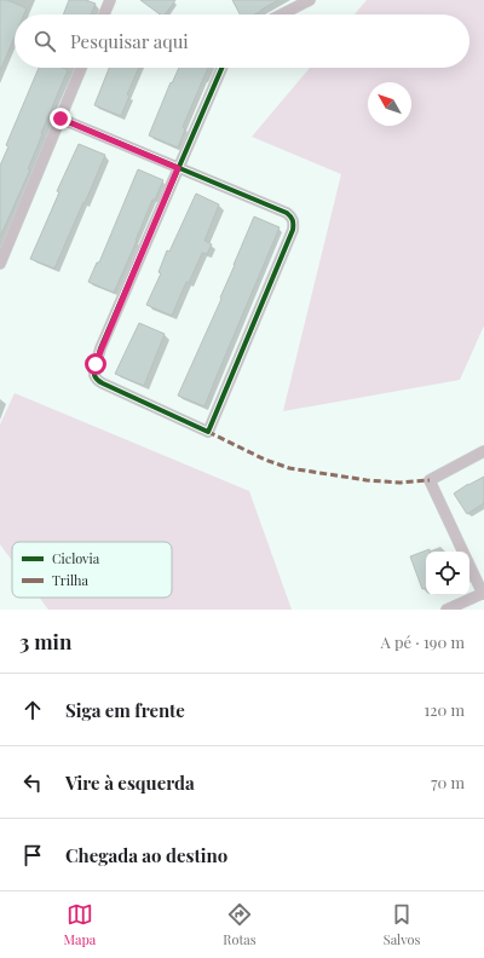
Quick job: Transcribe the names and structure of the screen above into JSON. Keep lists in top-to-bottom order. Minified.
{"legend":["Ciclovia","Trilha"],"north":"top left","page":{"search":"Pesquisar aqui","heading":["3 min","A pé · 190 m"],"list":[["Siga em frente","120 m"],["Vire à esquerda","70 m"],"Chegada ao destino"],"nav":["Mapa","Rotas","Salvos"]}}
